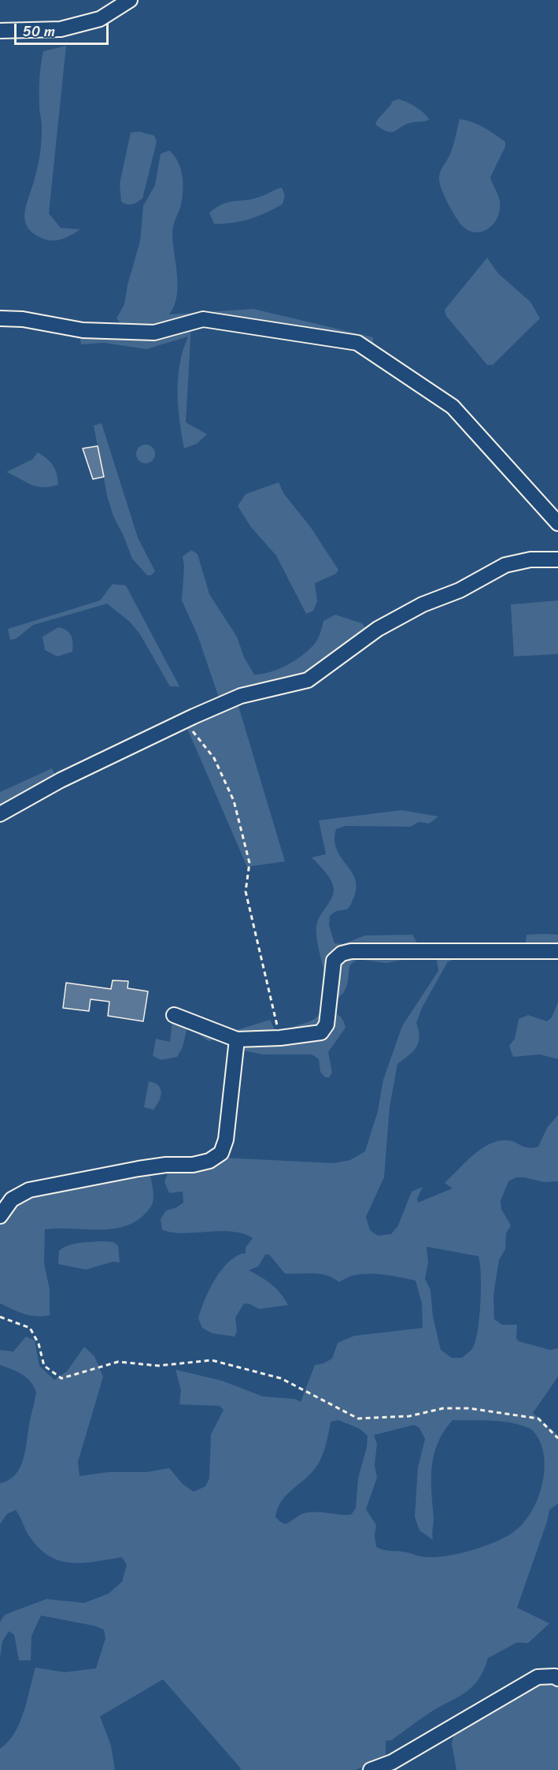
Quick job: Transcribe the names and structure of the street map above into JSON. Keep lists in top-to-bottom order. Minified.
{"scale_bar":"50 m"}
